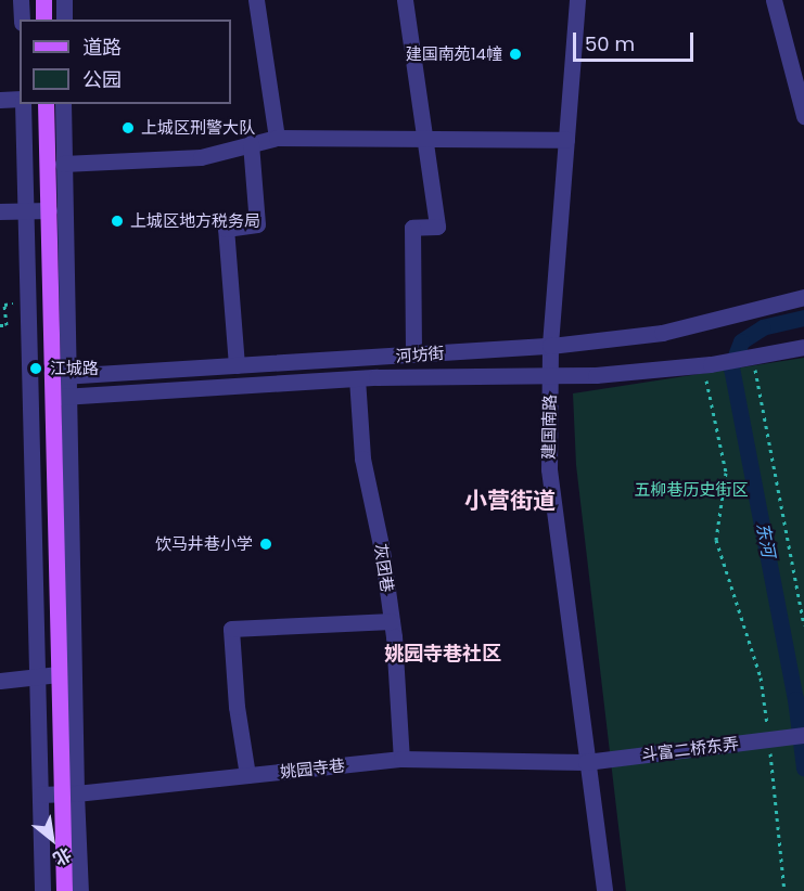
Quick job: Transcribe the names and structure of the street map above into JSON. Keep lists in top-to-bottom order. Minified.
{"streets":{"street":["河坊街","建国南路","灰团巷","斗富二桥东弄","姚园寺巷"]},"crossings":[["河坊街","建国南路"],["河坊街","灰团巷"],["建国南路","斗富二桥东弄"],["建国南路","姚园寺巷"],["灰团巷","姚园寺巷"],["斗富二桥东弄","姚园寺巷"]],"districts":["小营街道","姚园寺巷社区"],"water":["东河"],"parks":["五柳巷历史街区"],"places":["建国南苑14幢","上城区刑警大队","上城区地方税务局","江城路","饮马井巷小学"],"legend":["道路","公园"],"scale_bar":"50 m","north":"bottom right"}
